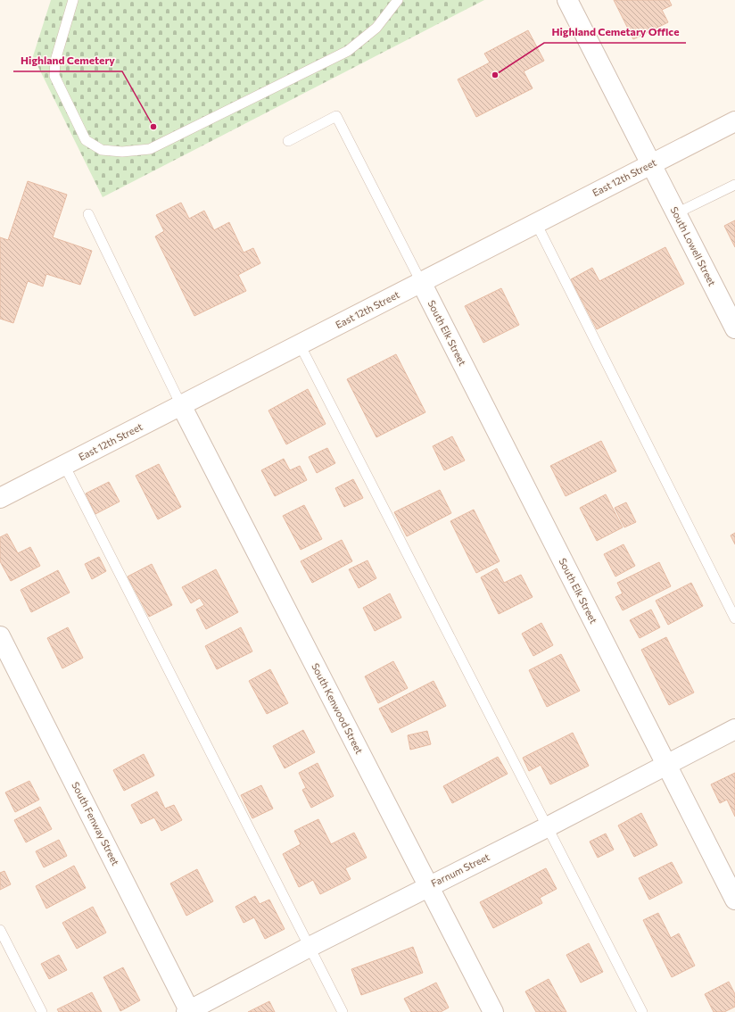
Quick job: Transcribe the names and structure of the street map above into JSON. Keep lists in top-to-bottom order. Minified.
{"streets":{"street":["East 12th Street","South Lowell Street","South Elk Street","South Kenwood Street","South Fenway Street","Farnum Street"]},"crossings":[["East 12th Street","South Lowell Street"],["East 12th Street","South Elk Street"],["East 12th Street","South Kenwood Street"],["South Elk Street","Farnum Street"],["South Kenwood Street","Farnum Street"],["South Fenway Street","Farnum Street"]],"places":["Highland Cemetary Office","Highland Cemetery"]}
